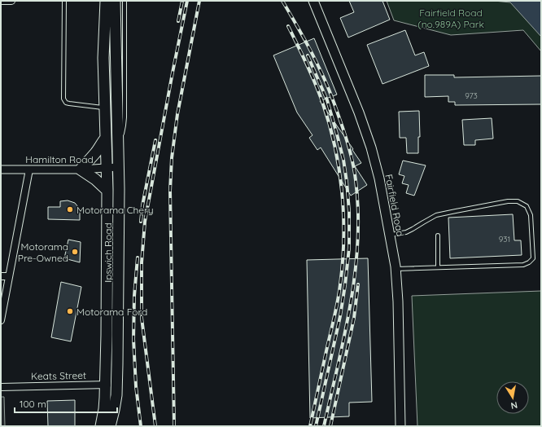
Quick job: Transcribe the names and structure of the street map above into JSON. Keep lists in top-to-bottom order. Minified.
{"streets":{"highway":["Ipswich Road"],"main road":["Fairfield Road"],"street":["Hamilton Road","Keats Street"]},"crossings":[["Hamilton Road","Ipswich Road"],["Ipswich Road","Keats Street"]],"parks":["Fairfield Road (no.989A) Park"],"places":["Motorama Chery","Motorama Pre-Owned","Motorama Ford"],"house_numbers":["973","931"],"scale_bar":"100 m","north":"bottom"}
